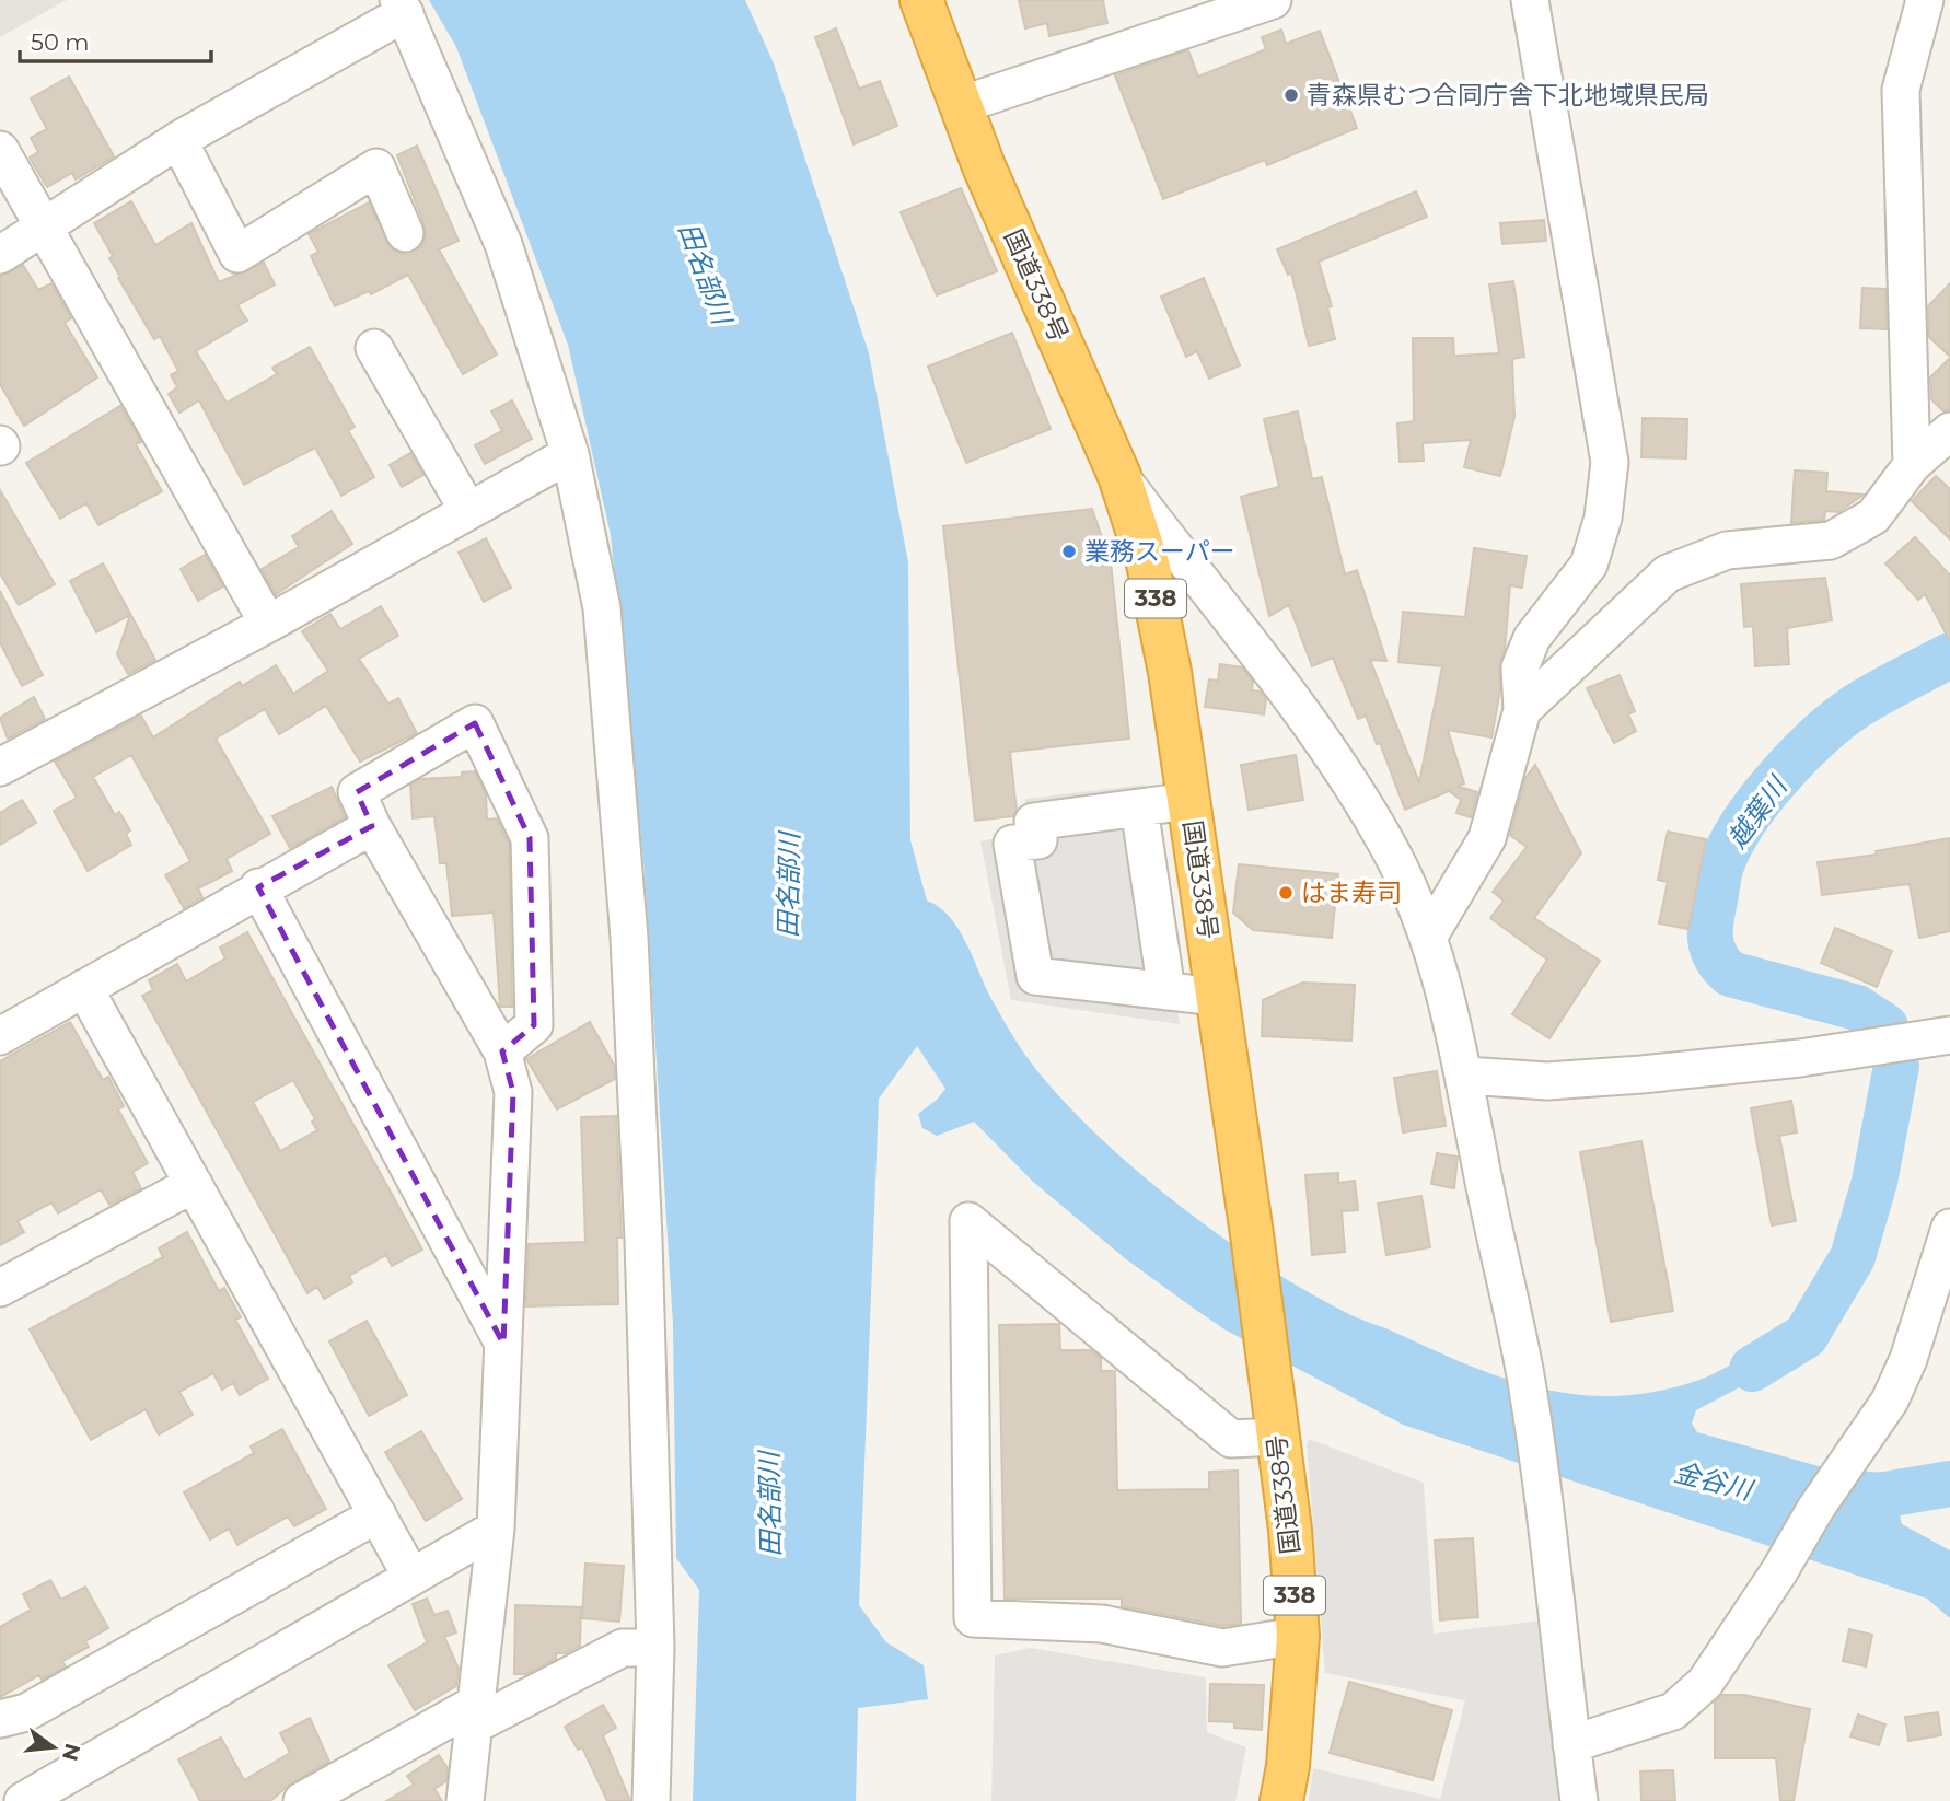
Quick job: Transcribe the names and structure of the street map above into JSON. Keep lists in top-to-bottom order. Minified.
{"streets":{"highway":["国道338号","338"]},"water":["田名部川","越葉川","金谷川"],"places":["青森県むつ合同庁舎下北地域県民局","業務スーパー","はま寿司"],"scale_bar":"50 m","north":"right"}
